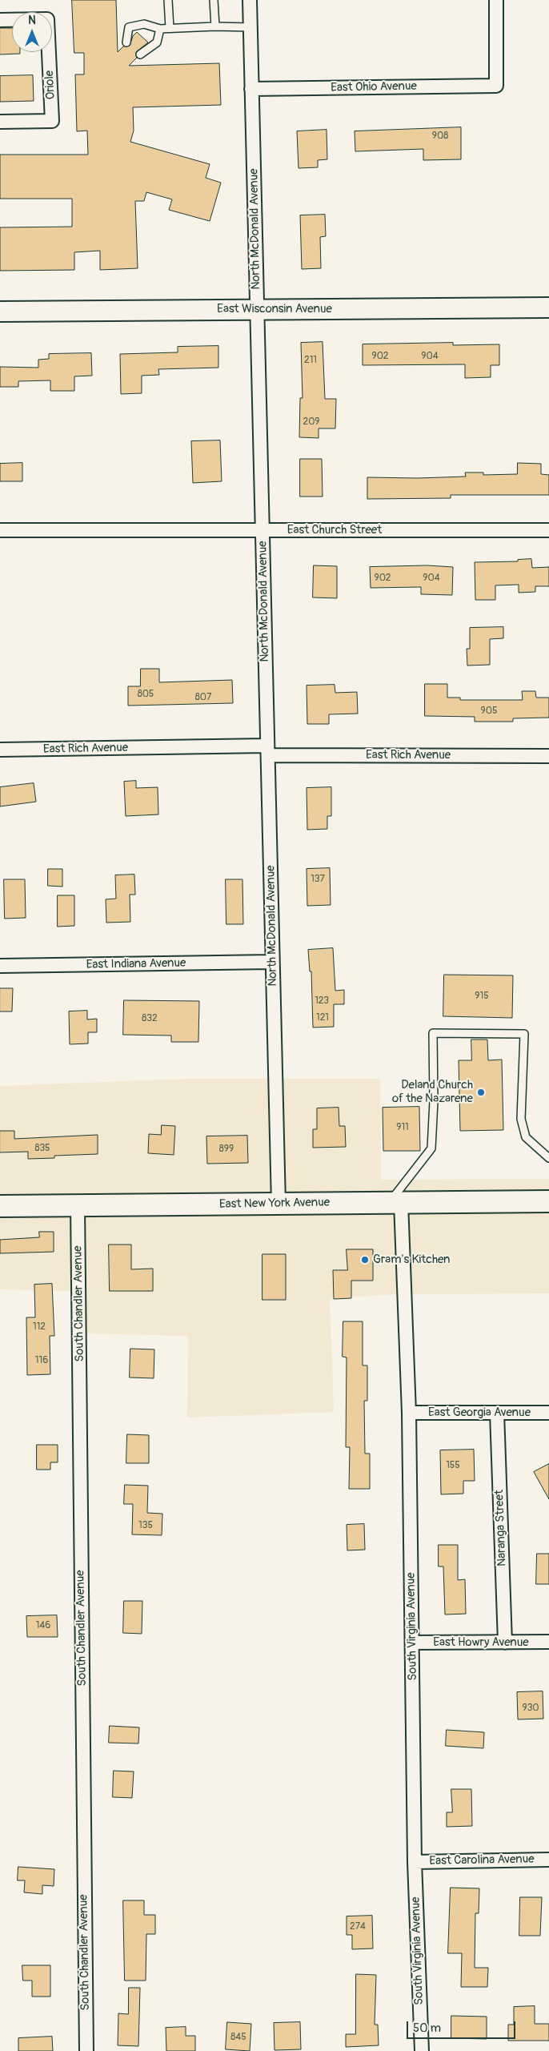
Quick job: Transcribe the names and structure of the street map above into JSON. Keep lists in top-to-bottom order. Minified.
{"streets":{"main road":["East New York Avenue"],"street":["Oriole","East Ohio Avenue","North McDonald Avenue","East Wisconsin Avenue","East Church Street","East Rich Avenue","East Indiana Avenue","South Chandler Avenue","East Georgia Avenue","Naranga Street","South Virginia Avenue","East Howry Avenue","East Carolina Avenue"]},"crossings":[["East Ohio Avenue","North McDonald Avenue"],["North McDonald Avenue","East Wisconsin Avenue"],["North McDonald Avenue","East Church Street"],["North McDonald Avenue","East Rich Avenue"],["North McDonald Avenue","East Indiana Avenue"],["North McDonald Avenue","East New York Avenue"],["East New York Avenue","South Chandler Avenue"],["East New York Avenue","South Virginia Avenue"],["East Georgia Avenue","Naranga Street"],["East Georgia Avenue","South Virginia Avenue"],["Naranga Street","East Howry Avenue"],["South Virginia Avenue","East Howry Avenue"],["South Virginia Avenue","East Carolina Avenue"]],"places":["Deland Church of the Nazarene","Gram's Kitchen"],"house_numbers":["908","902","904","211","209","902","904","805","807","905","137","915","123","121","832","911","835","899","112","116","155","135","146","930","274","845"],"scale_bar":"50 m","north":"top"}
